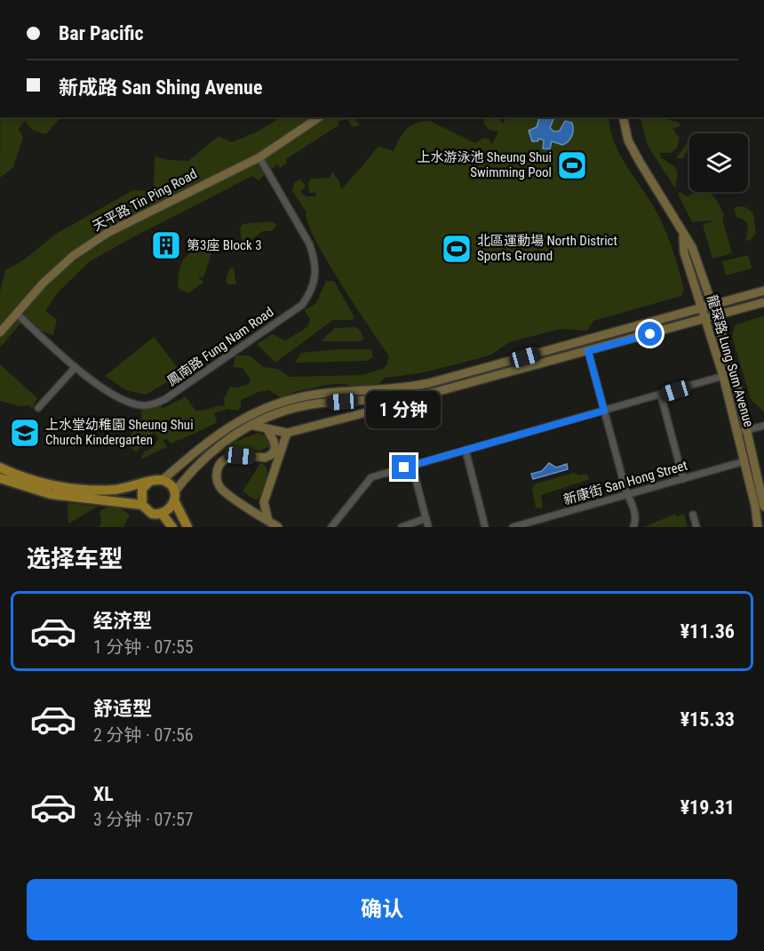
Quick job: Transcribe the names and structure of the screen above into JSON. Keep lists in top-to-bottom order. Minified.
{"streets":{"street":["天平路 Tin Ping Road","鳳南路 Fung Nam Road","龍琛路 Lung Sum Avenue","新康街 San Hong Street"]},"crossings":[["天平路 Tin Ping Road","鳳南路 Fung Nam Road"],["龍琛路 Lung Sum Avenue","新康街 San Hong Street"]],"places":{"sports":["上水游泳池 Sheung Shui Swimming Pool","北區運動場 North District Sports Ground"],"building":["第3座 Block 3"],"school or university":["上水堂幼稚園 Sheung Shui Church Kindergarten"]},"page":{"banner":["Bar Pacific","新成路 San Shing Avenue"],"bubble":"1 分钟","heading":"选择车型","list":[{"name":"经济型","note":"1 分钟 · 07:55","value":"¥11.36"},{"name":"舒适型","note":"2 分钟 · 07:56","value":"¥15.33"},{"name":"XL","note":"3 分钟 · 07:57","value":"¥19.31"}],"buttons":"确认"}}
